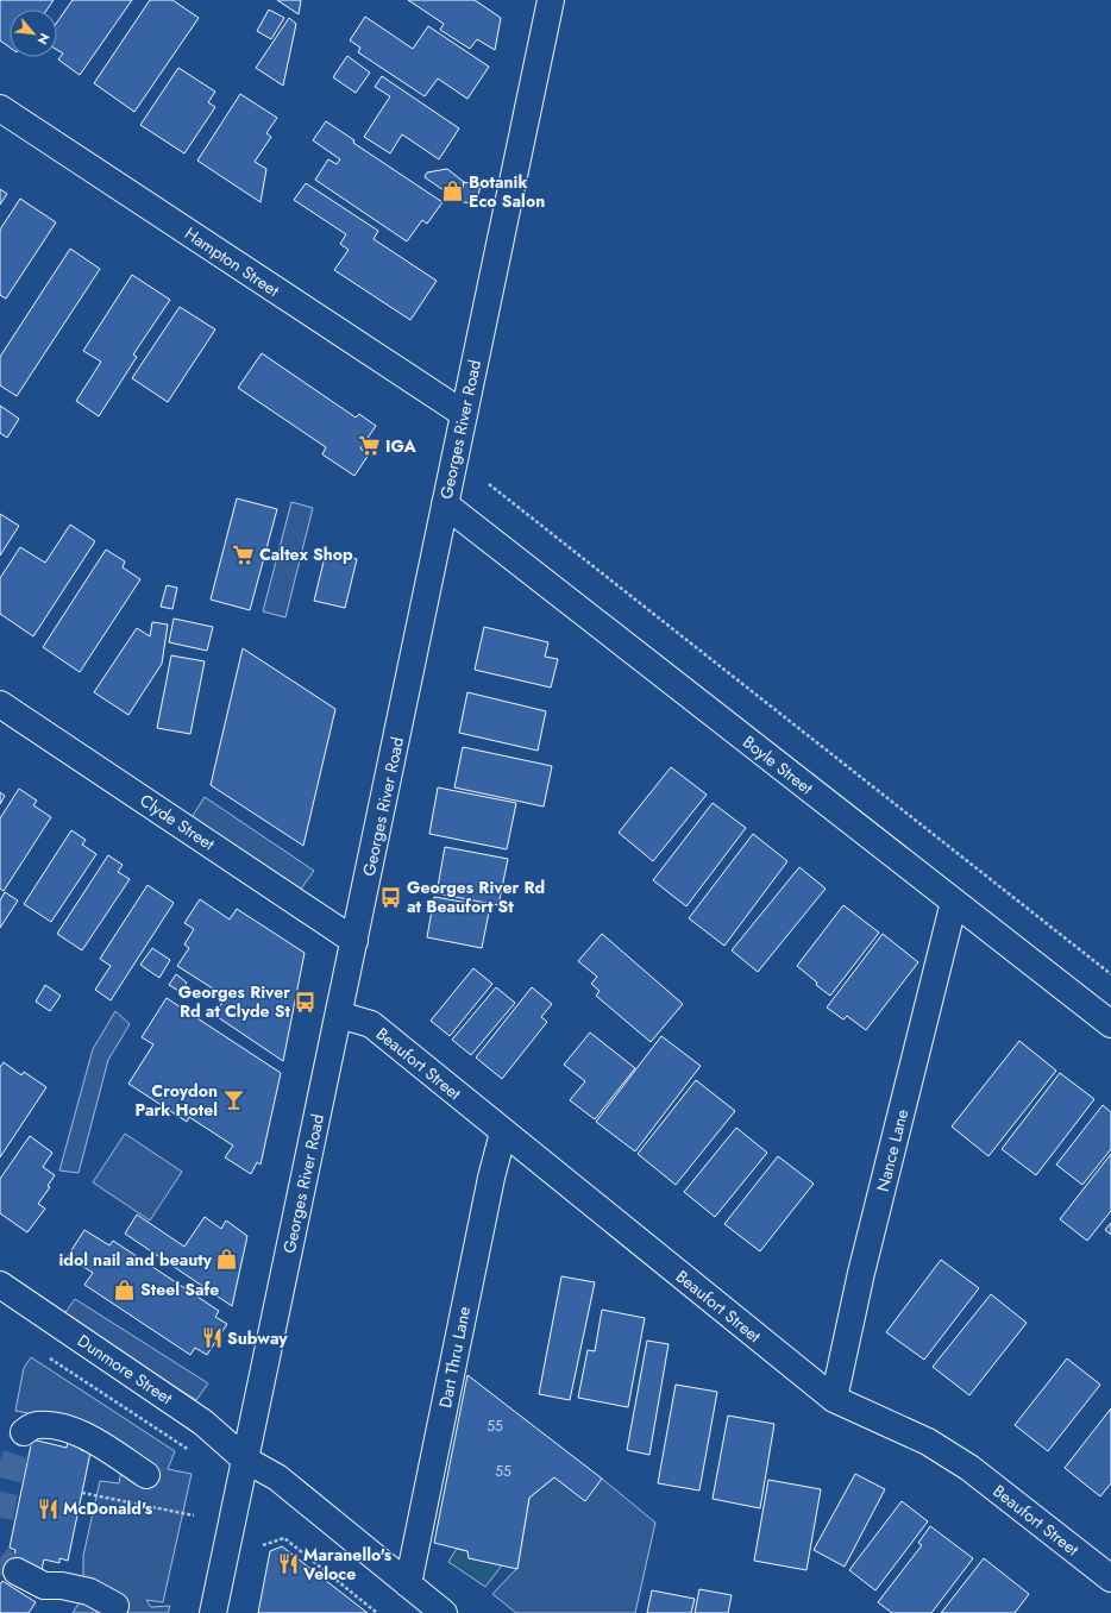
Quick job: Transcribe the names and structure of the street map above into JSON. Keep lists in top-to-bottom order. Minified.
{"streets":{"street":["Hampton Street","Georges River Road","Boyle Street","Clyde Street","Beaufort Street","Nance Lane","Dart Thru Lane","Dunmore Street"]},"crossings":[["Hampton Street","Georges River Road"],["Georges River Road","Boyle Street"],["Georges River Road","Clyde Street"],["Georges River Road","Beaufort Street"],["Georges River Road","Dunmore Street"],["Boyle Street","Nance Lane"],["Beaufort Street","Nance Lane"],["Beaufort Street","Dart Thru Lane"],["Dart Thru Lane","Dunmore Street"]],"places":{"shop":["Botanik Eco Salon","idol nail and beauty","Steel Safe"],"supermarket":["IGA","Caltex Shop"],"bus stop":["Georges River Rd at Beaufort St","Georges River Rd at Clyde St"],"bar":["Croydon Park Hotel"],"restaurant":["Subway","McDonald's","Maranello's Veloce"]},"house_numbers":["55","55"],"north":"bottom right"}
